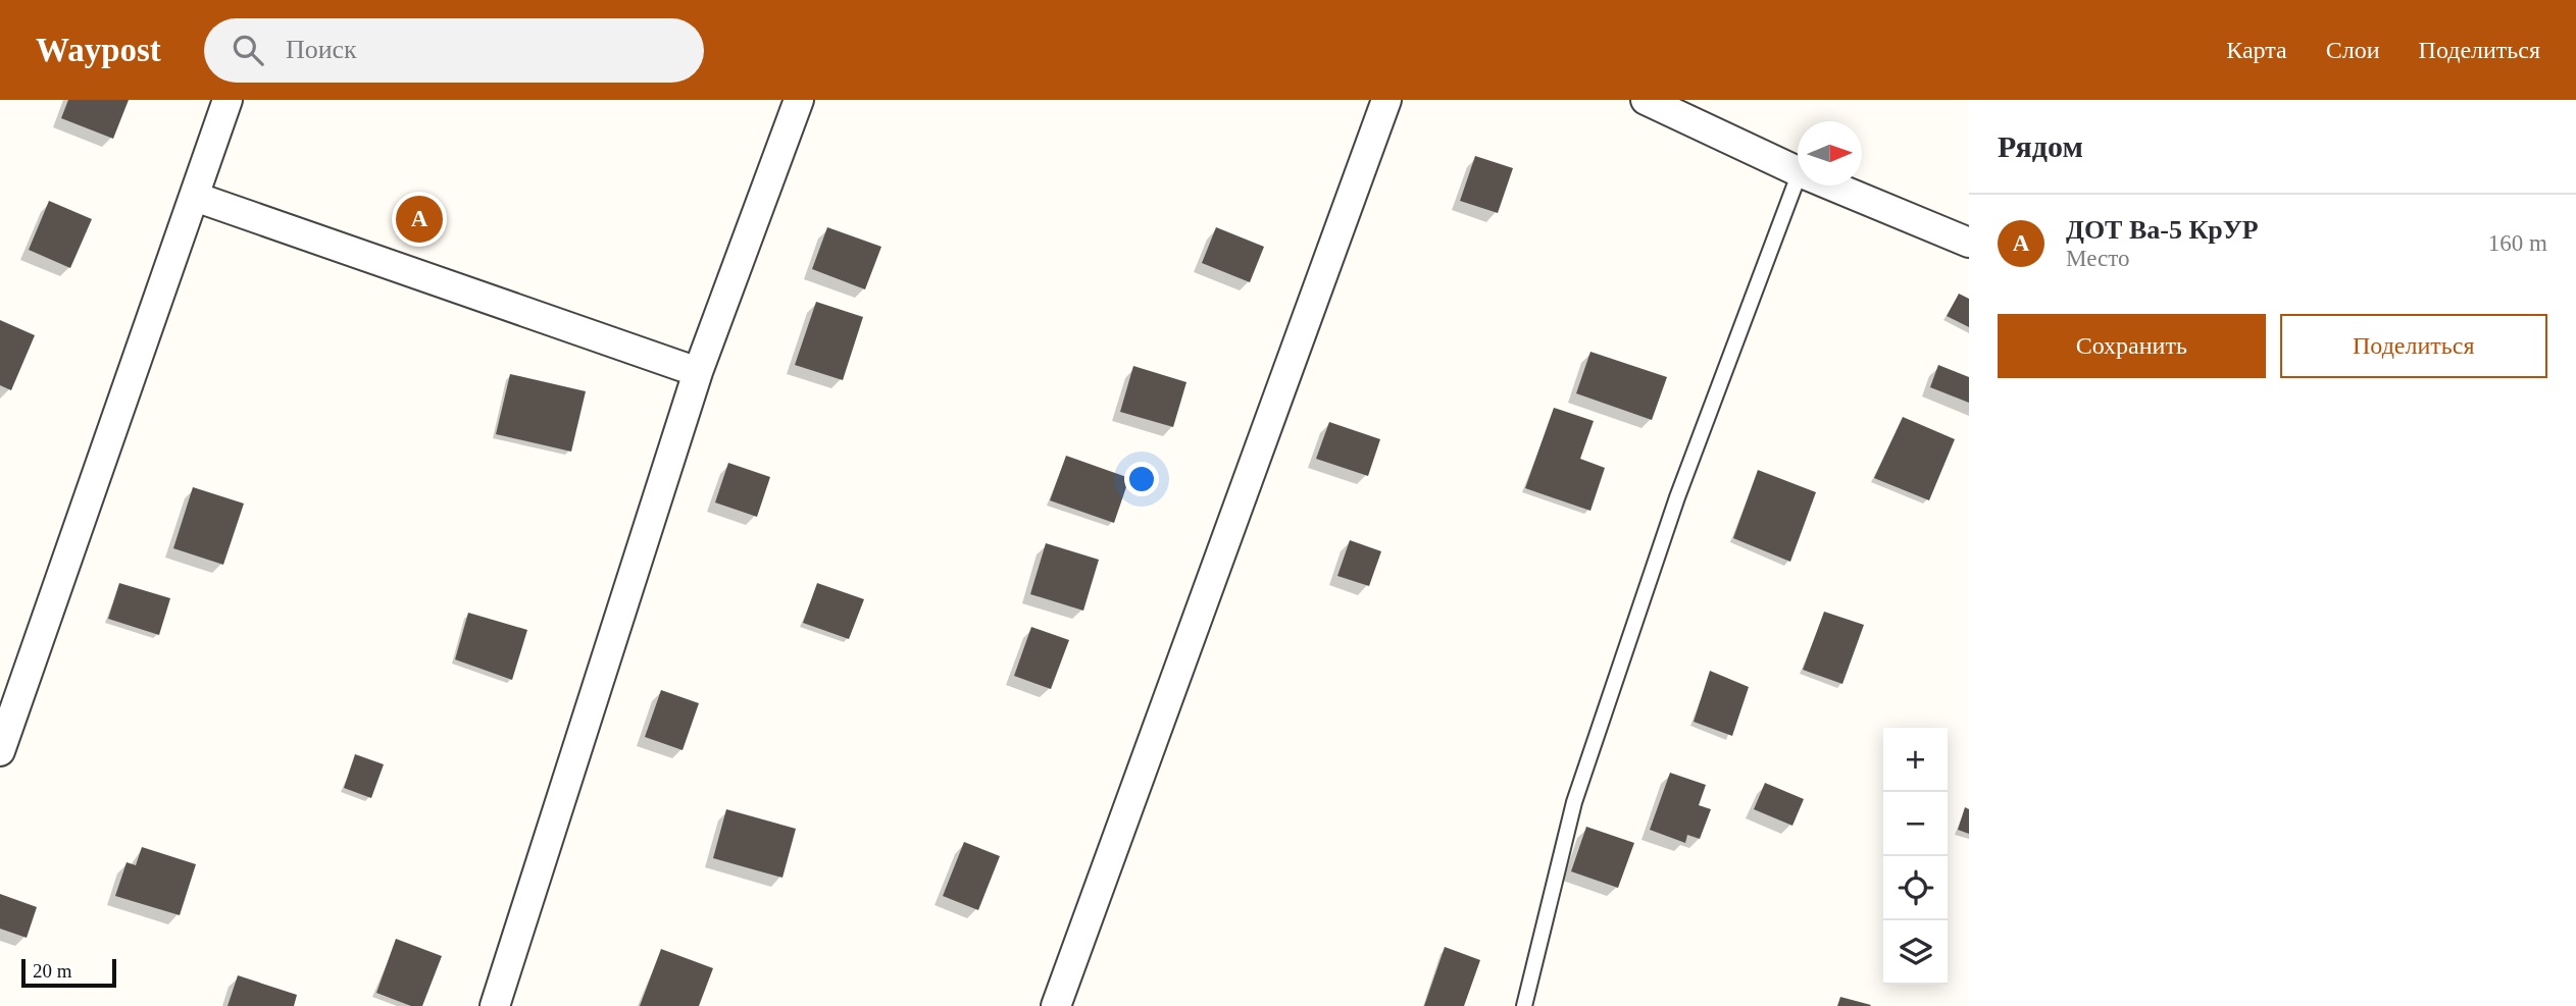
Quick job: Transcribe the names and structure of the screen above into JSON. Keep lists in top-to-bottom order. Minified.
{"scale_bar":"20 m","north":"right","page":{"header":"Waypost","search":"Поиск","nav":["Карта","Слои","Поделиться"],"heading":"Рядом","pins":"A","list":[{"mark":"A","name":"ДОТ Ва-5 КрУР","note":"Место","value":"160 m"}],"buttons":["Сохранить","Поделиться"],"map_buttons":["+","−"],"scale":"20 m"}}
